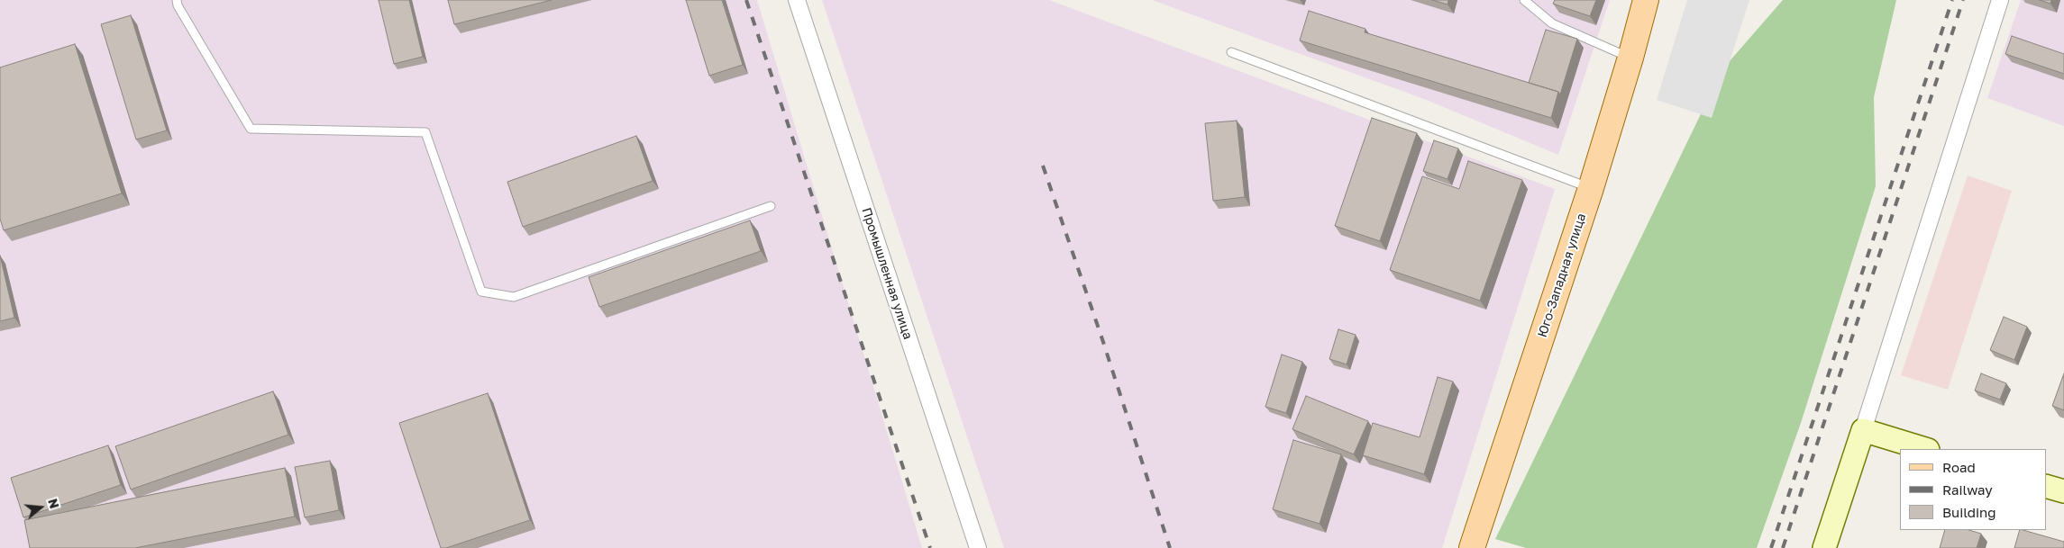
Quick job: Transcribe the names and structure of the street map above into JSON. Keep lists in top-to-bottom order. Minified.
{"streets":{"main road":["Юго-Западная улица"],"street":["Промышленная улица"]},"legend":["Road","Railway","Building"],"north":"right"}
